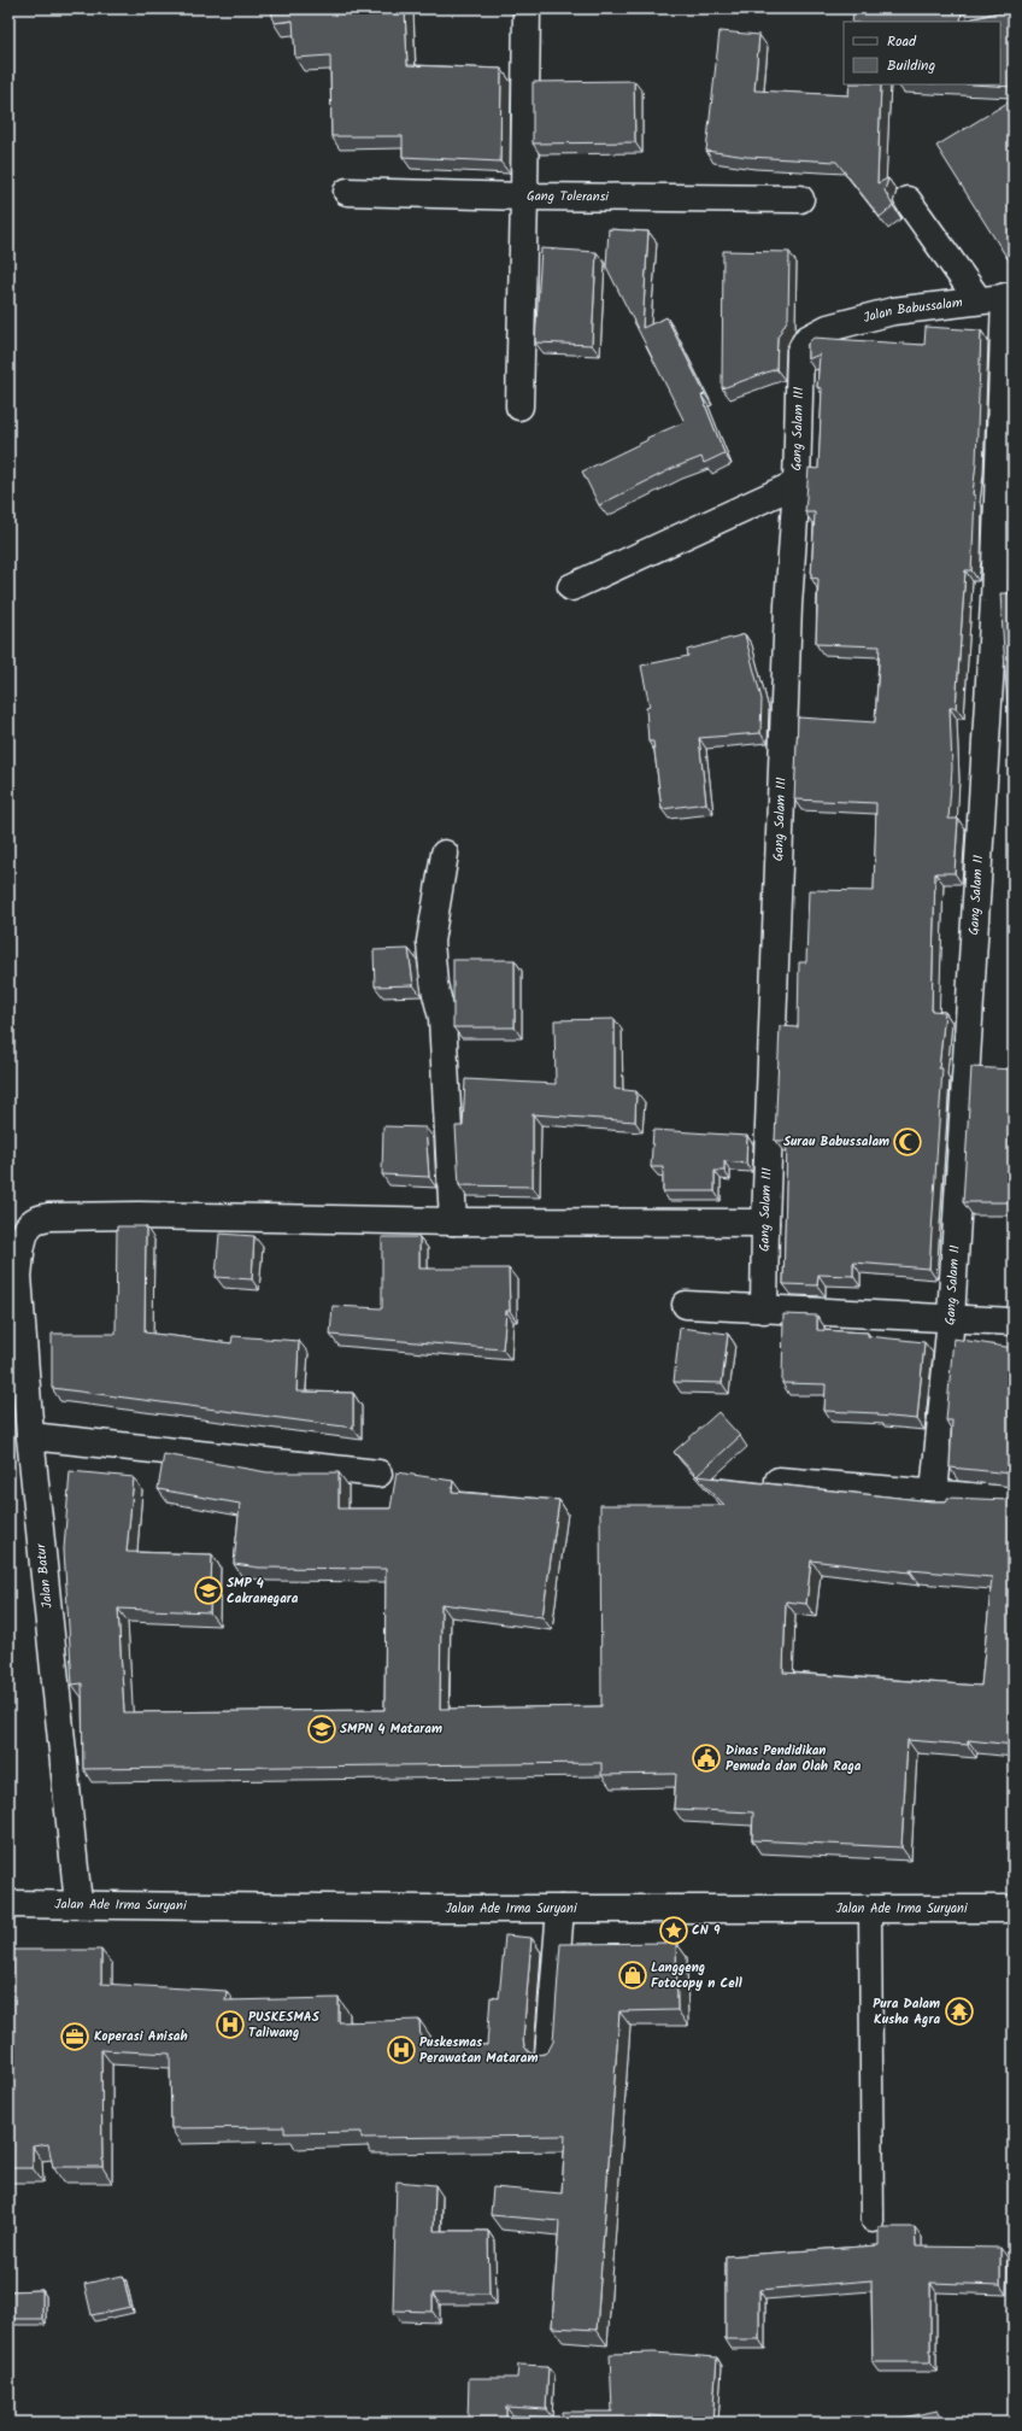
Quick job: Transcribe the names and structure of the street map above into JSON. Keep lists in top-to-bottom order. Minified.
{"streets":{"street":["Gang Toleransi","Jalan Babussalam","Gang Salam III","Gang Salam II","Jalan Batur","Jalan Ade Irma Suryani"]},"crossings":[["Jalan Babussalam","Gang Salam III"],["Jalan Babussalam","Gang Salam II"],["Jalan Batur","Jalan Ade Irma Suryani"]],"places":{"mosque":["Surau Babussalam"],"school or university":["SMP 4 Cakranegara","SMPN 4 Mataram"],"public building":["Dinas Pendidikan Pemuda dan Olah Raga"],"place":["CN 9"],"shop":["Langgeng Fotocopy n Cell"],"temple":["Pura Dalam Kusha Agra"],"hospital":["PUSKESMAS Taliwang","Puskesmas Perawatan Mataram"],"office":["Koperasi Anisah"]},"legend":["Road","Building"]}
